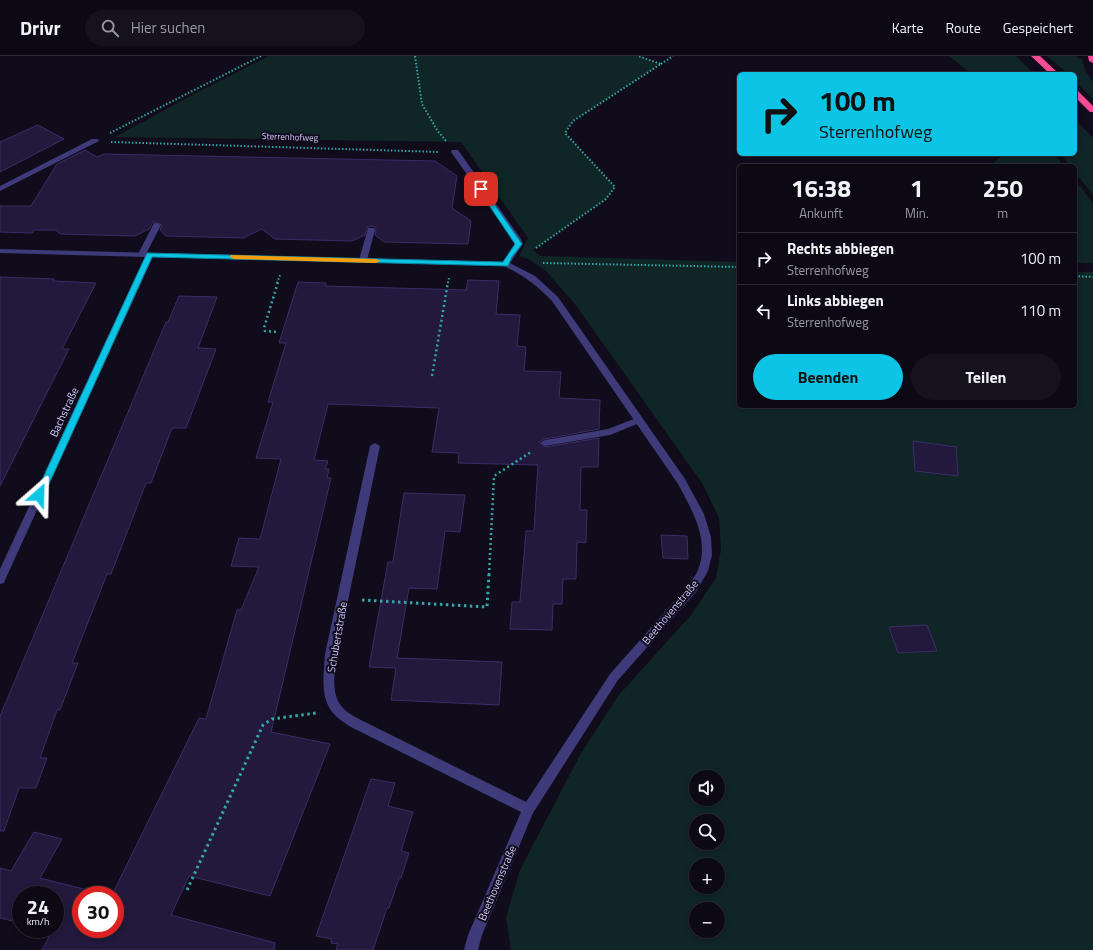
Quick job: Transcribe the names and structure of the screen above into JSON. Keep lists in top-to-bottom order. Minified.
{"streets":{"street":["Bachstraße","Beethovenstraße","Schubertstraße"],"path":["Sterrenhofweg"]},"page":{"header":"Drivr","search":"Hier suchen","nav":["Karte","Route","Gespeichert"],"turn":["100 m","Sterrenhofweg"],"eta":["16:38","Ankunft","1","Min.","250","m"],"list":[{"name":"Rechts abbiegen","note":"Sterrenhofweg","value":"100 m"},{"name":"Links abbiegen","note":"Sterrenhofweg","value":"110 m"}],"buttons":["Beenden","Teilen"],"map_buttons":["+","−"],"speed":"24 km/h","limit":"30"}}
